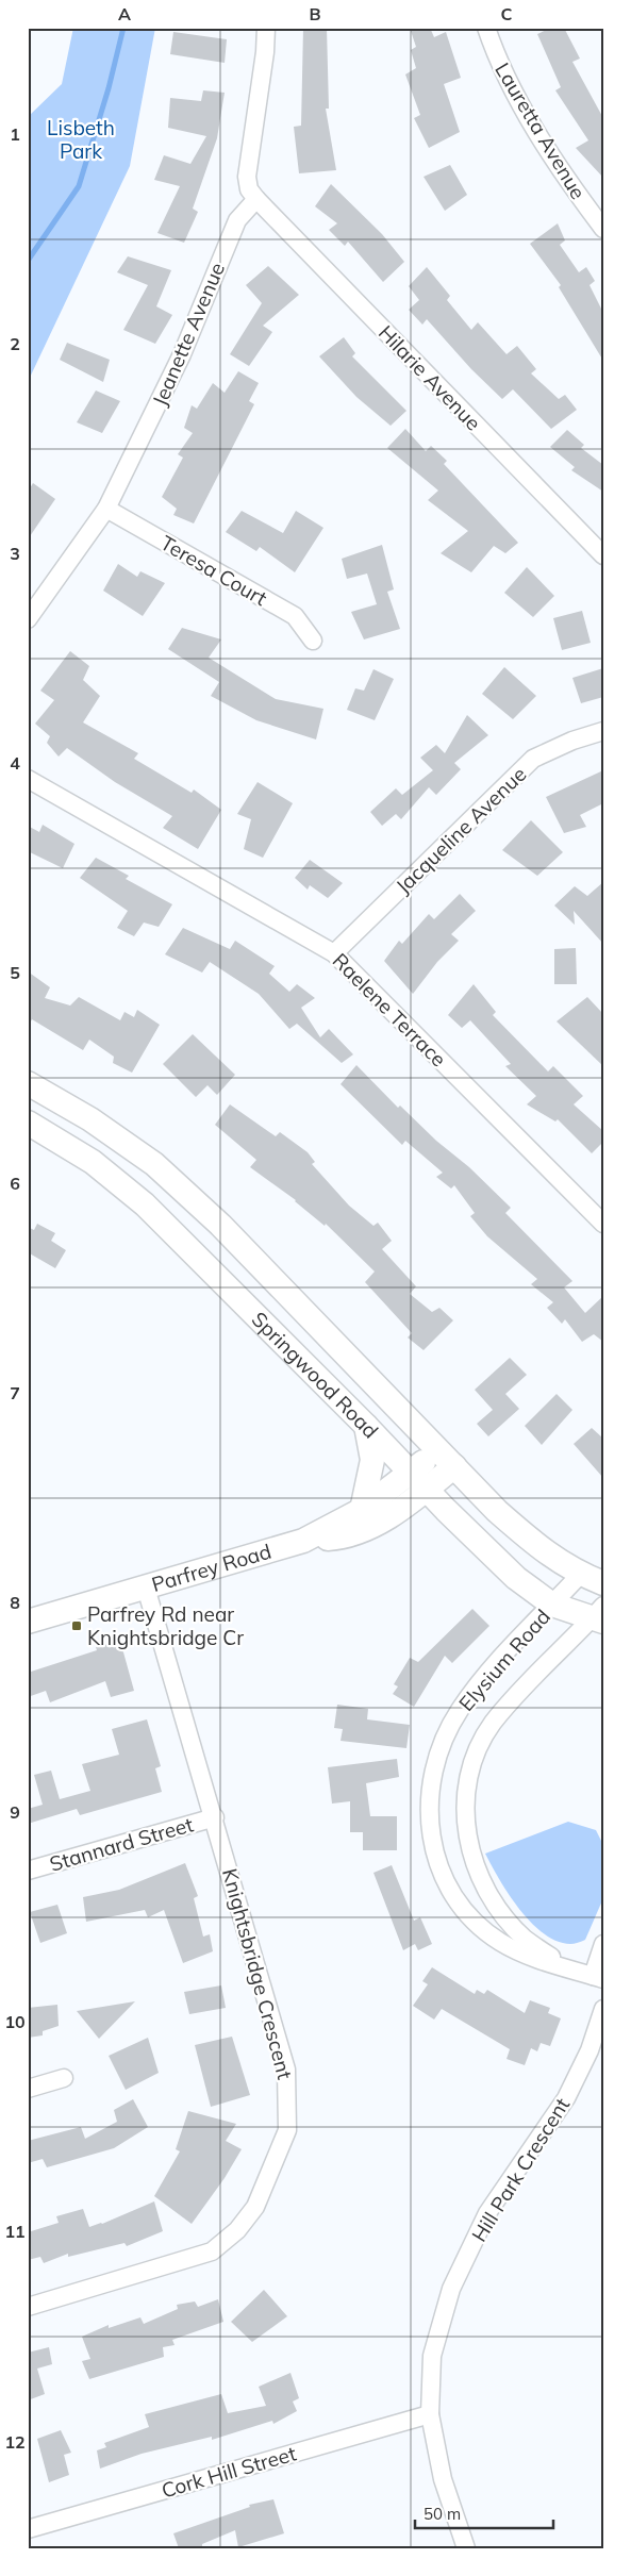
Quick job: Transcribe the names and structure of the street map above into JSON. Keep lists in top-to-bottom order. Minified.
{"streets":{"main road":["Springwood Road","Parfrey Road"],"street":["Lauretta Avenue","Jeanette Avenue","Hilarie Avenue","Teresa Court","Jacqueline Avenue","Raelene Terrace","Elysium Road","Stannard Street","Knightsbridge Crescent","Hill Park Crescent","Cork Hill Street"]},"crossings":[["Jeanette Avenue","Hilarie Avenue"],["Jeanette Avenue","Teresa Court"],["Jacqueline Avenue","Raelene Terrace"],["Springwood Road","Parfrey Road"],["Springwood Road","Elysium Road"],["Parfrey Road","Knightsbridge Crescent"],["Stannard Street","Knightsbridge Crescent"],["Hill Park Crescent","Cork Hill Street"]],"parks":["Lisbeth Park"],"places":{"transit":["Parfrey Rd near Knightsbridge Cr"]},"scale_bar":"50 m","grid":{"columns":["A","B","C"],"rows":["1","2","3","4","5","6","7","8","9","10","11","12"]}}
